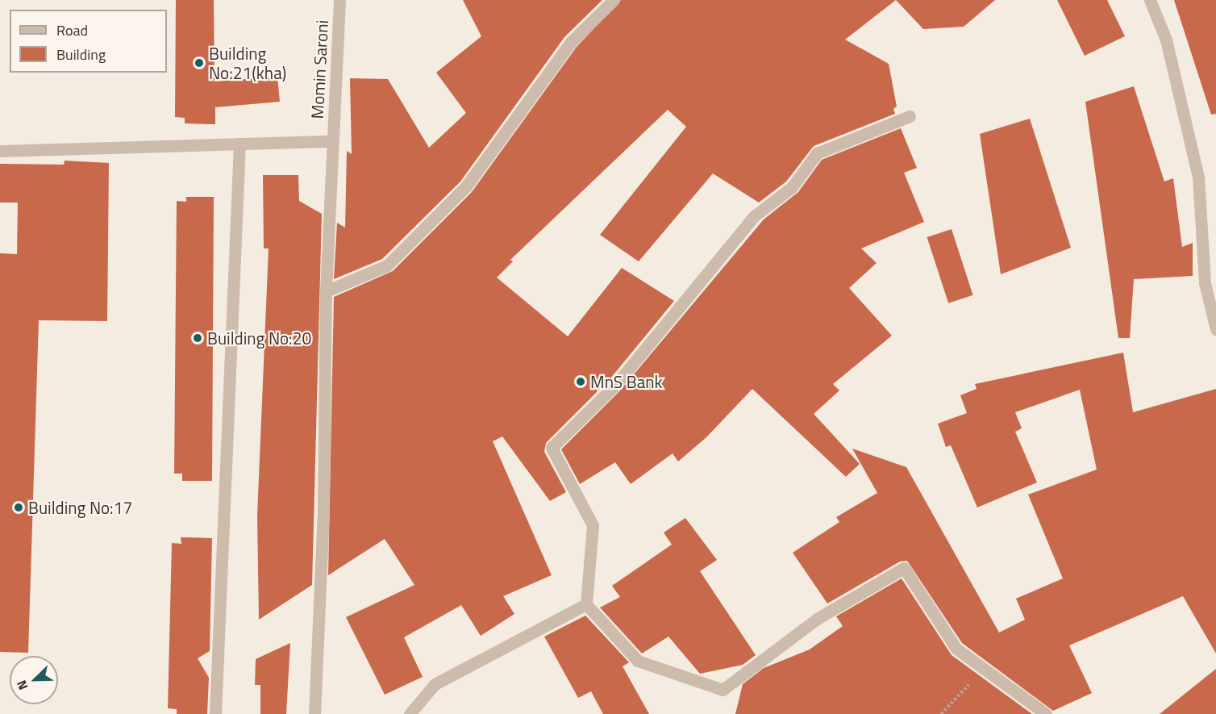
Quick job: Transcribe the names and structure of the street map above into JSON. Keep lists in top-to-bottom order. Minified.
{"streets":{"street":["Momin Saroni"]},"places":["Building No:21(kha)","Building No:20","MnS Bank","Building No:17"],"legend":["Road","Building"],"north":"bottom left"}
